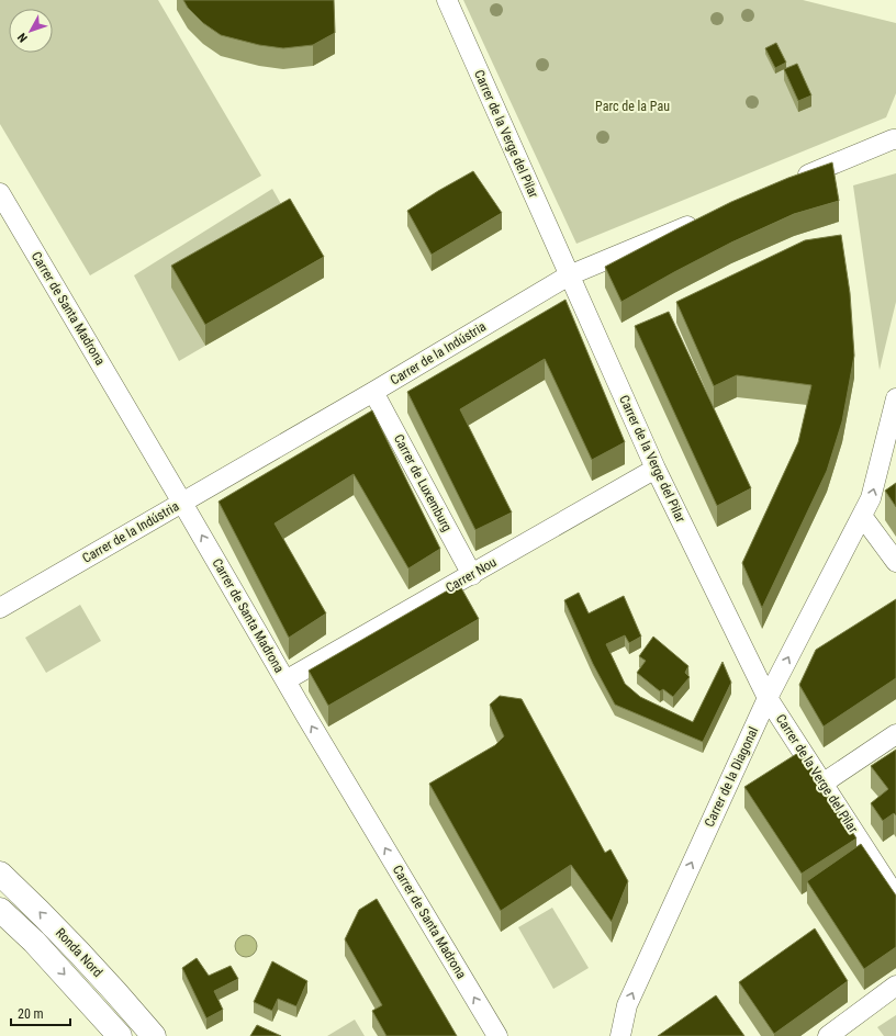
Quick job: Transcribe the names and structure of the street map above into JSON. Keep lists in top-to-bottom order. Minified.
{"streets":{"main road":["Ronda Nord"],"street":["Carrer de la Verge del Pilar","Carrer de Santa Madrona","Carrer de la Indústria","Carrer de Luxemburg","Carrer Nou","Carrer de la Diagonal"]},"crossings":[["Carrer de la Verge del Pilar","Carrer de la Indústria"],["Carrer de la Verge del Pilar","Carrer Nou"],["Carrer de la Verge del Pilar","Carrer de la Diagonal"],["Carrer de Santa Madrona","Carrer de la Indústria"],["Carrer de Santa Madrona","Carrer Nou"],["Carrer de la Indústria","Carrer de Luxemburg"],["Carrer de Luxemburg","Carrer Nou"]],"one_way":["Carrer de Santa Madrona","Carrer de la Diagonal"],"parks":["Parc de la Pau"],"scale_bar":"20 m","north":"bottom left"}
